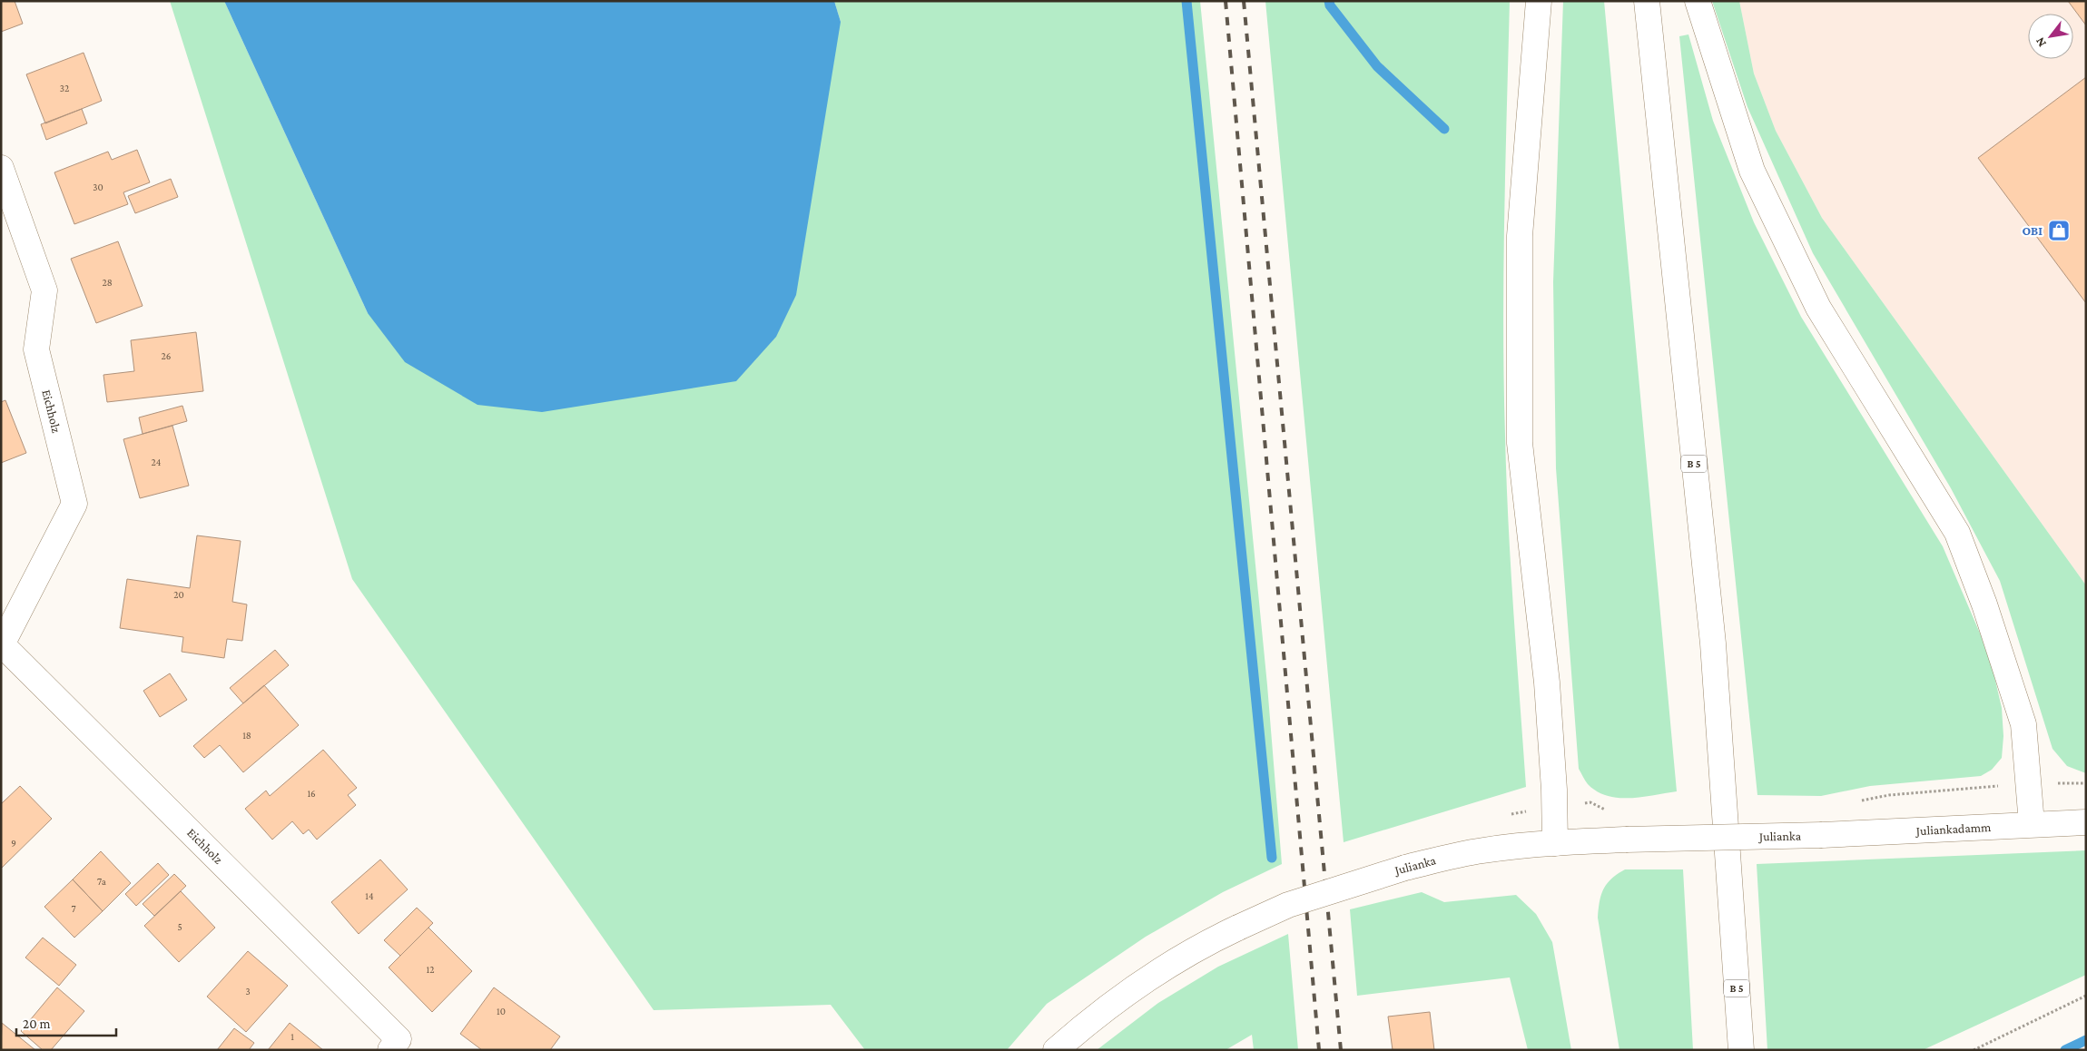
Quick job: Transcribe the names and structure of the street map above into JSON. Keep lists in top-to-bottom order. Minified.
{"streets":{"main road":["Eichholz","B 5","Juliankadamm","Julianka"]},"crossings":[["Juliankadamm","Julianka"]],"places":{"shop":["OBI"]},"house_numbers":["32","30","28","26","24","20","18","16","9","7a","14","7","5","12","3","10","1"],"scale_bar":"20 m","north":"bottom left"}
